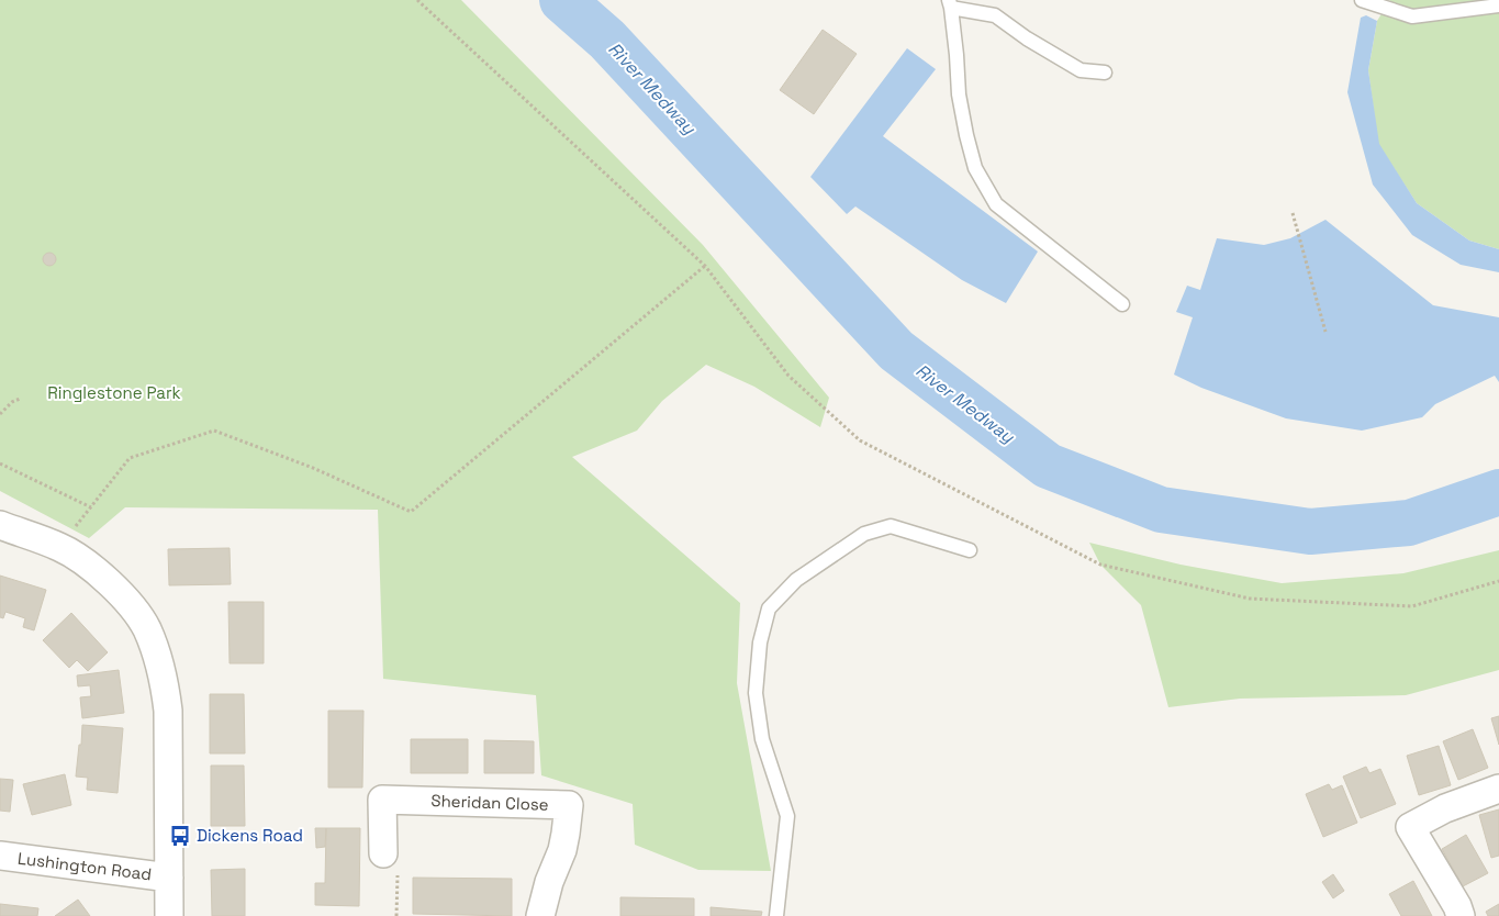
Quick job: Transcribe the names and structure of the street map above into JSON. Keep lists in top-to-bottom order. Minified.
{"streets":{"street":["Sheridan Close","Lushington Road"]},"water":["River Medway"],"parks":["Ringlestone Park"],"places":{"bus stop":["Dickens Road"]}}
